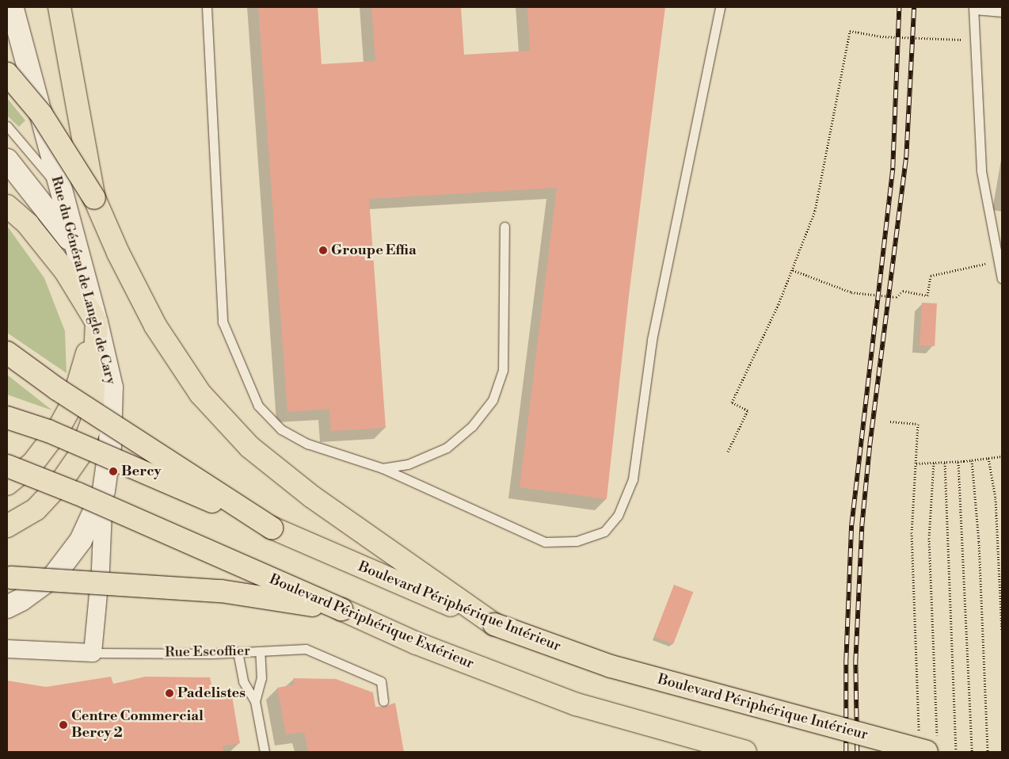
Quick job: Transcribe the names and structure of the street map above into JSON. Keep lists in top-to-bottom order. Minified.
{"streets":{"highway":["Boulevard Périphérique Intérieur","Boulevard Périphérique Extérieur"],"main road":["Rue du Général de Langle de Cary"],"street":["Rue Escoffier"]},"crossings":[["Rue du Général de Langle de Cary","Rue Escoffier"]],"places":["Groupe Effia","Bercy","Padelistes","Centre Commercial Bercy 2"]}
